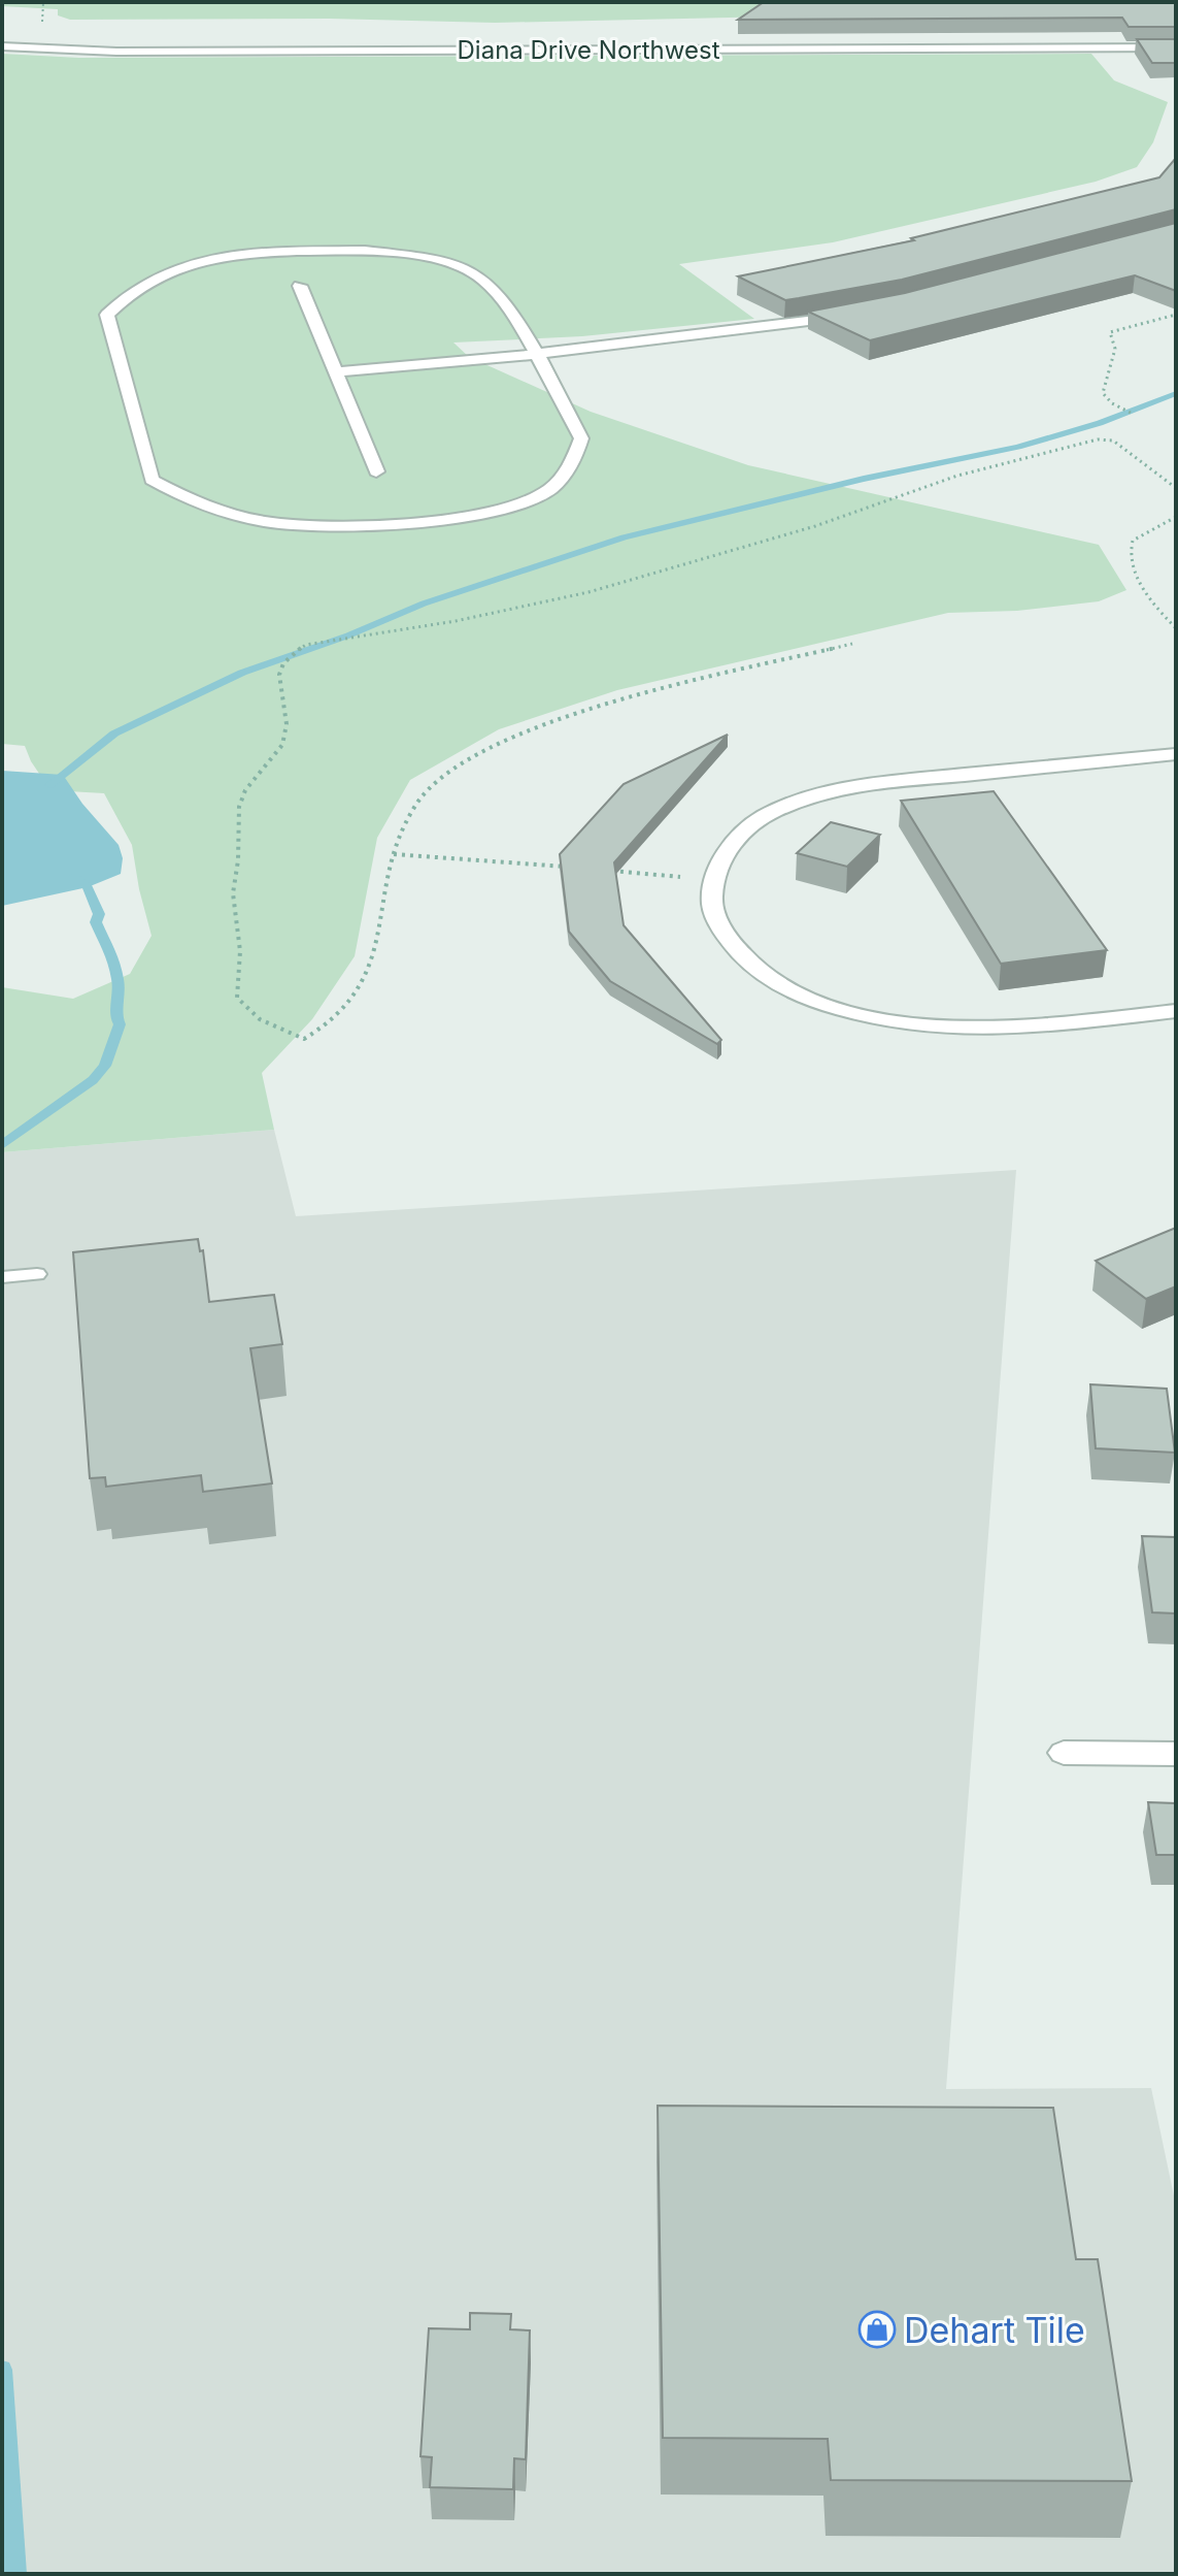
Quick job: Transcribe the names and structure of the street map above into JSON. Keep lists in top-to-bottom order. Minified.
{"streets":{"street":["Diana Drive Northwest"]},"places":{"shop":["Dehart Tile"]}}
